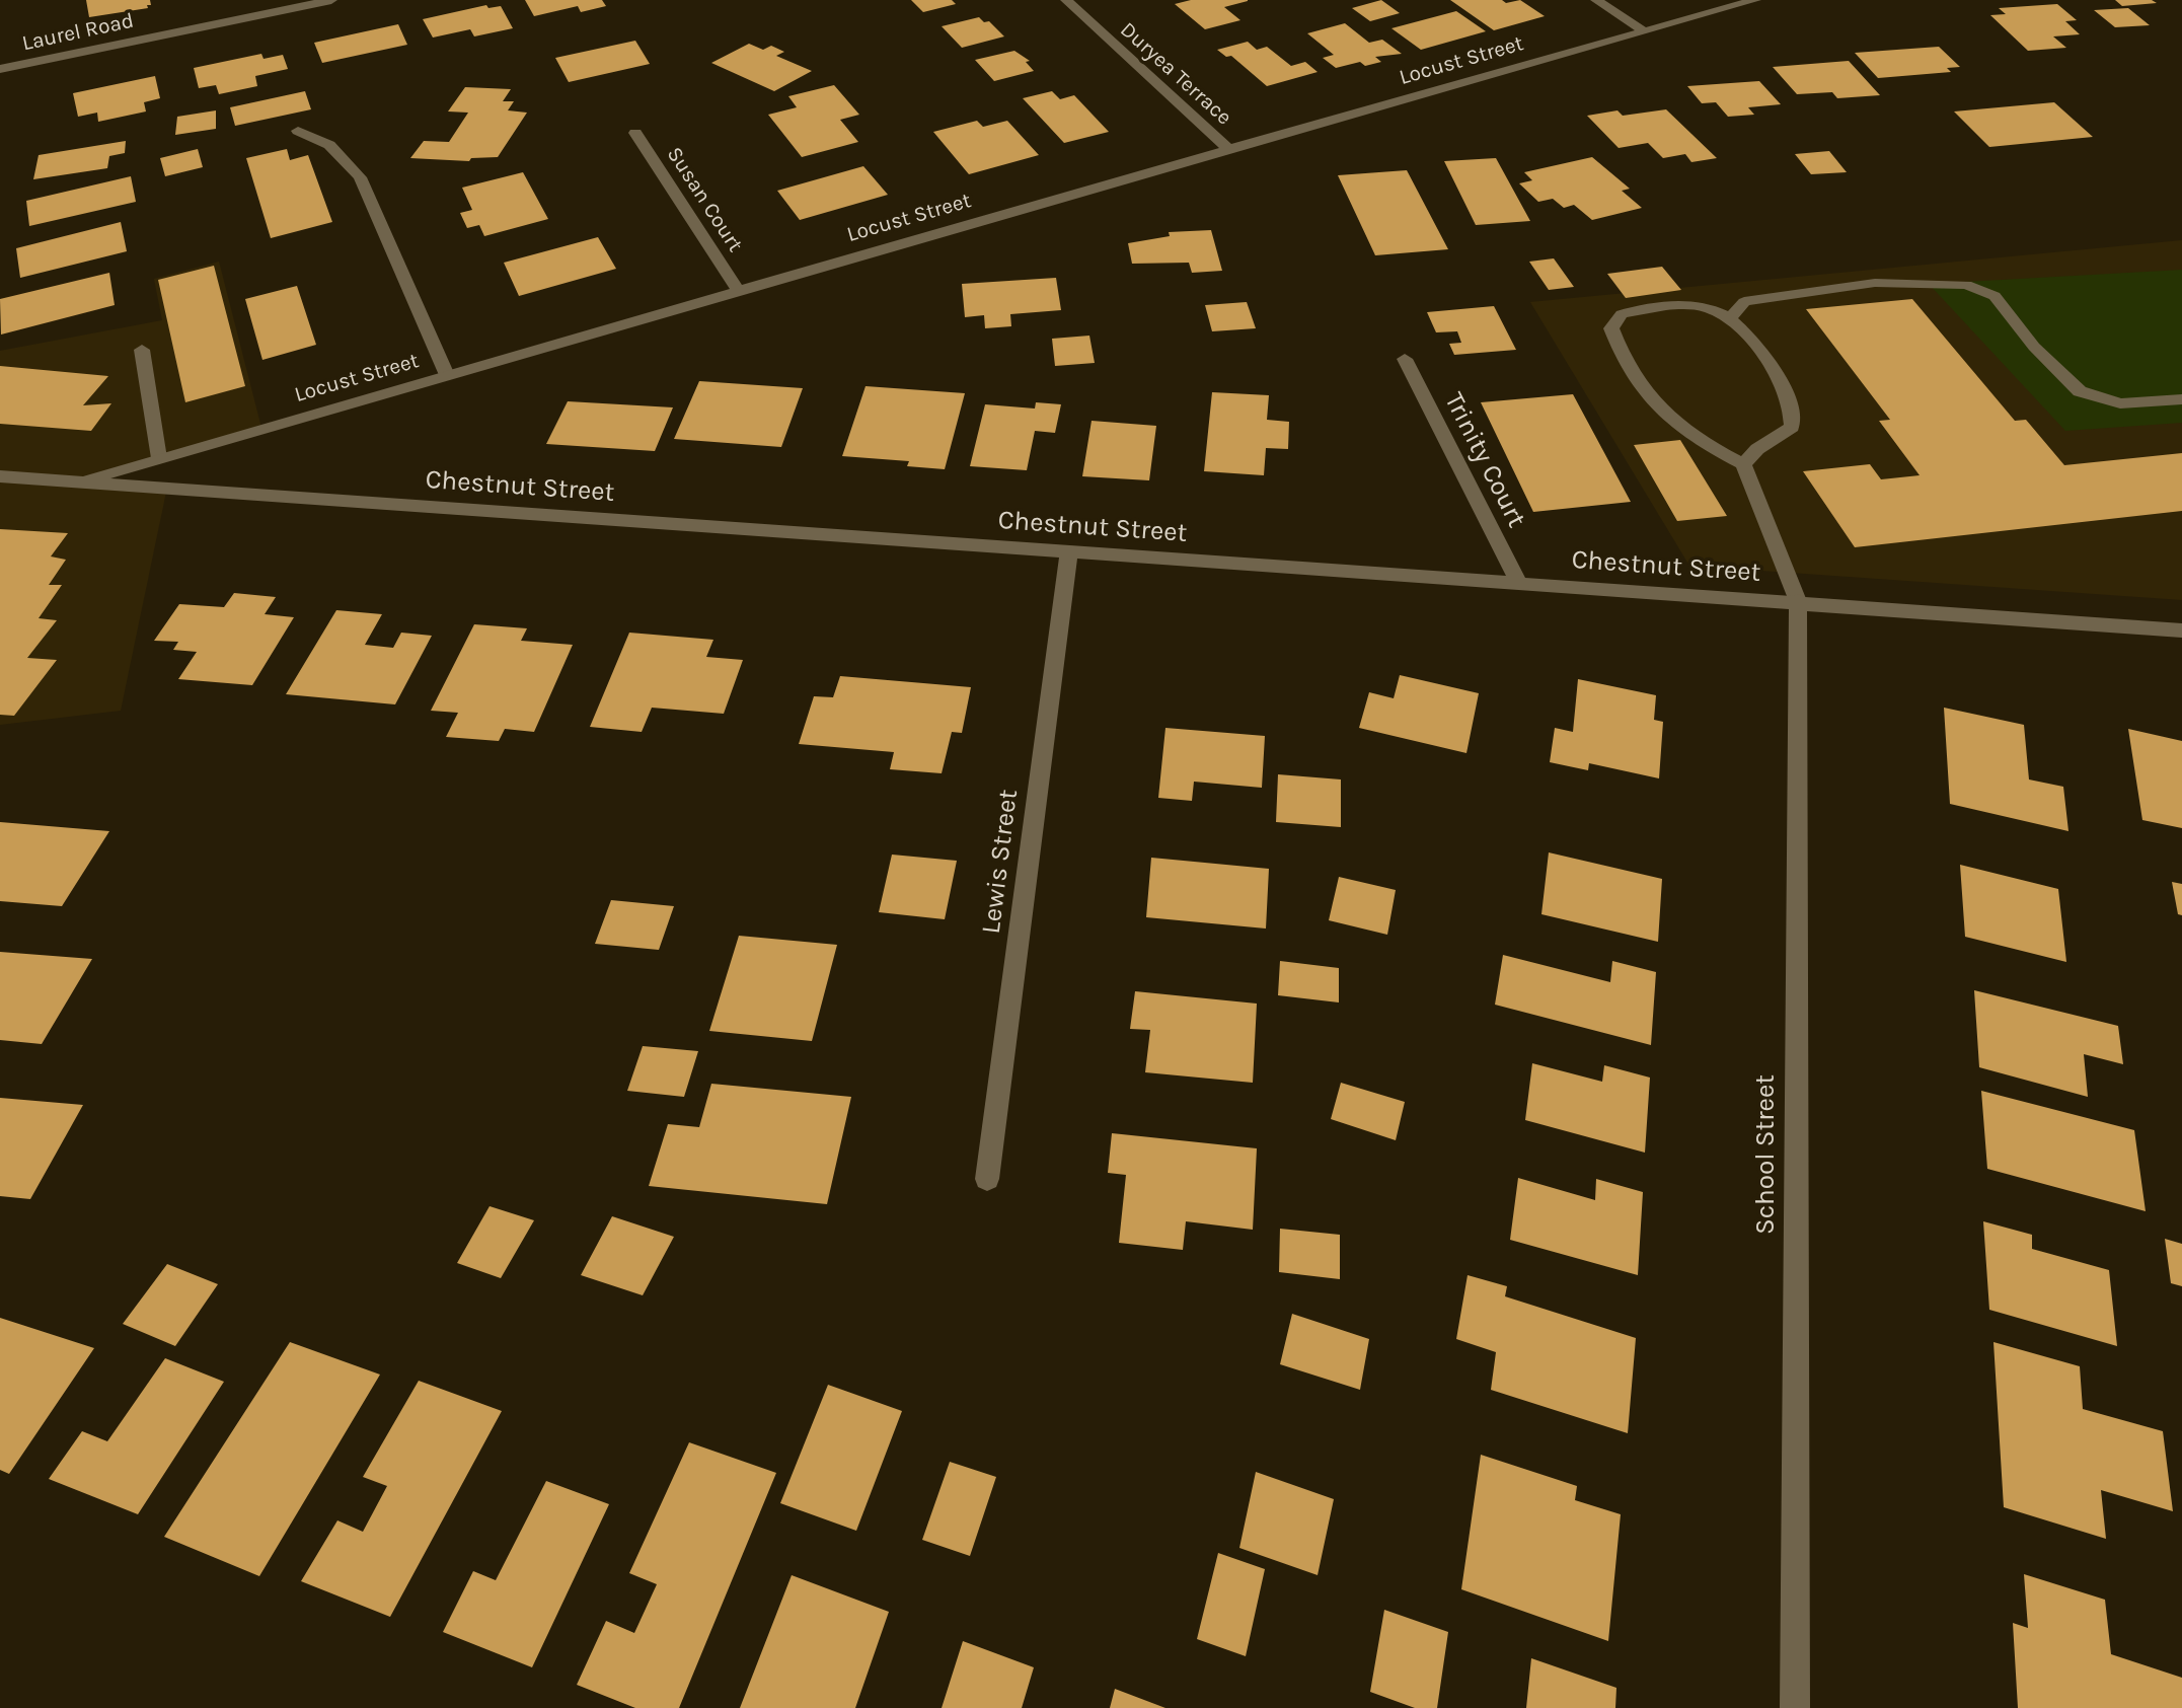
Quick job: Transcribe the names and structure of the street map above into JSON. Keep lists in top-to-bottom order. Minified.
{"streets":{"street":["Laurel Road","Locust Street","Duryea Terrace","Susan Court","Trinity Court","Chestnut Street","Lewis Street","School Street"]},"crossings":[["Locust Street","Duryea Terrace"],["Locust Street","Susan Court"],["Locust Street","Chestnut Street"],["Trinity Court","Chestnut Street"],["Chestnut Street","Lewis Street"],["Chestnut Street","School Street"]]}
